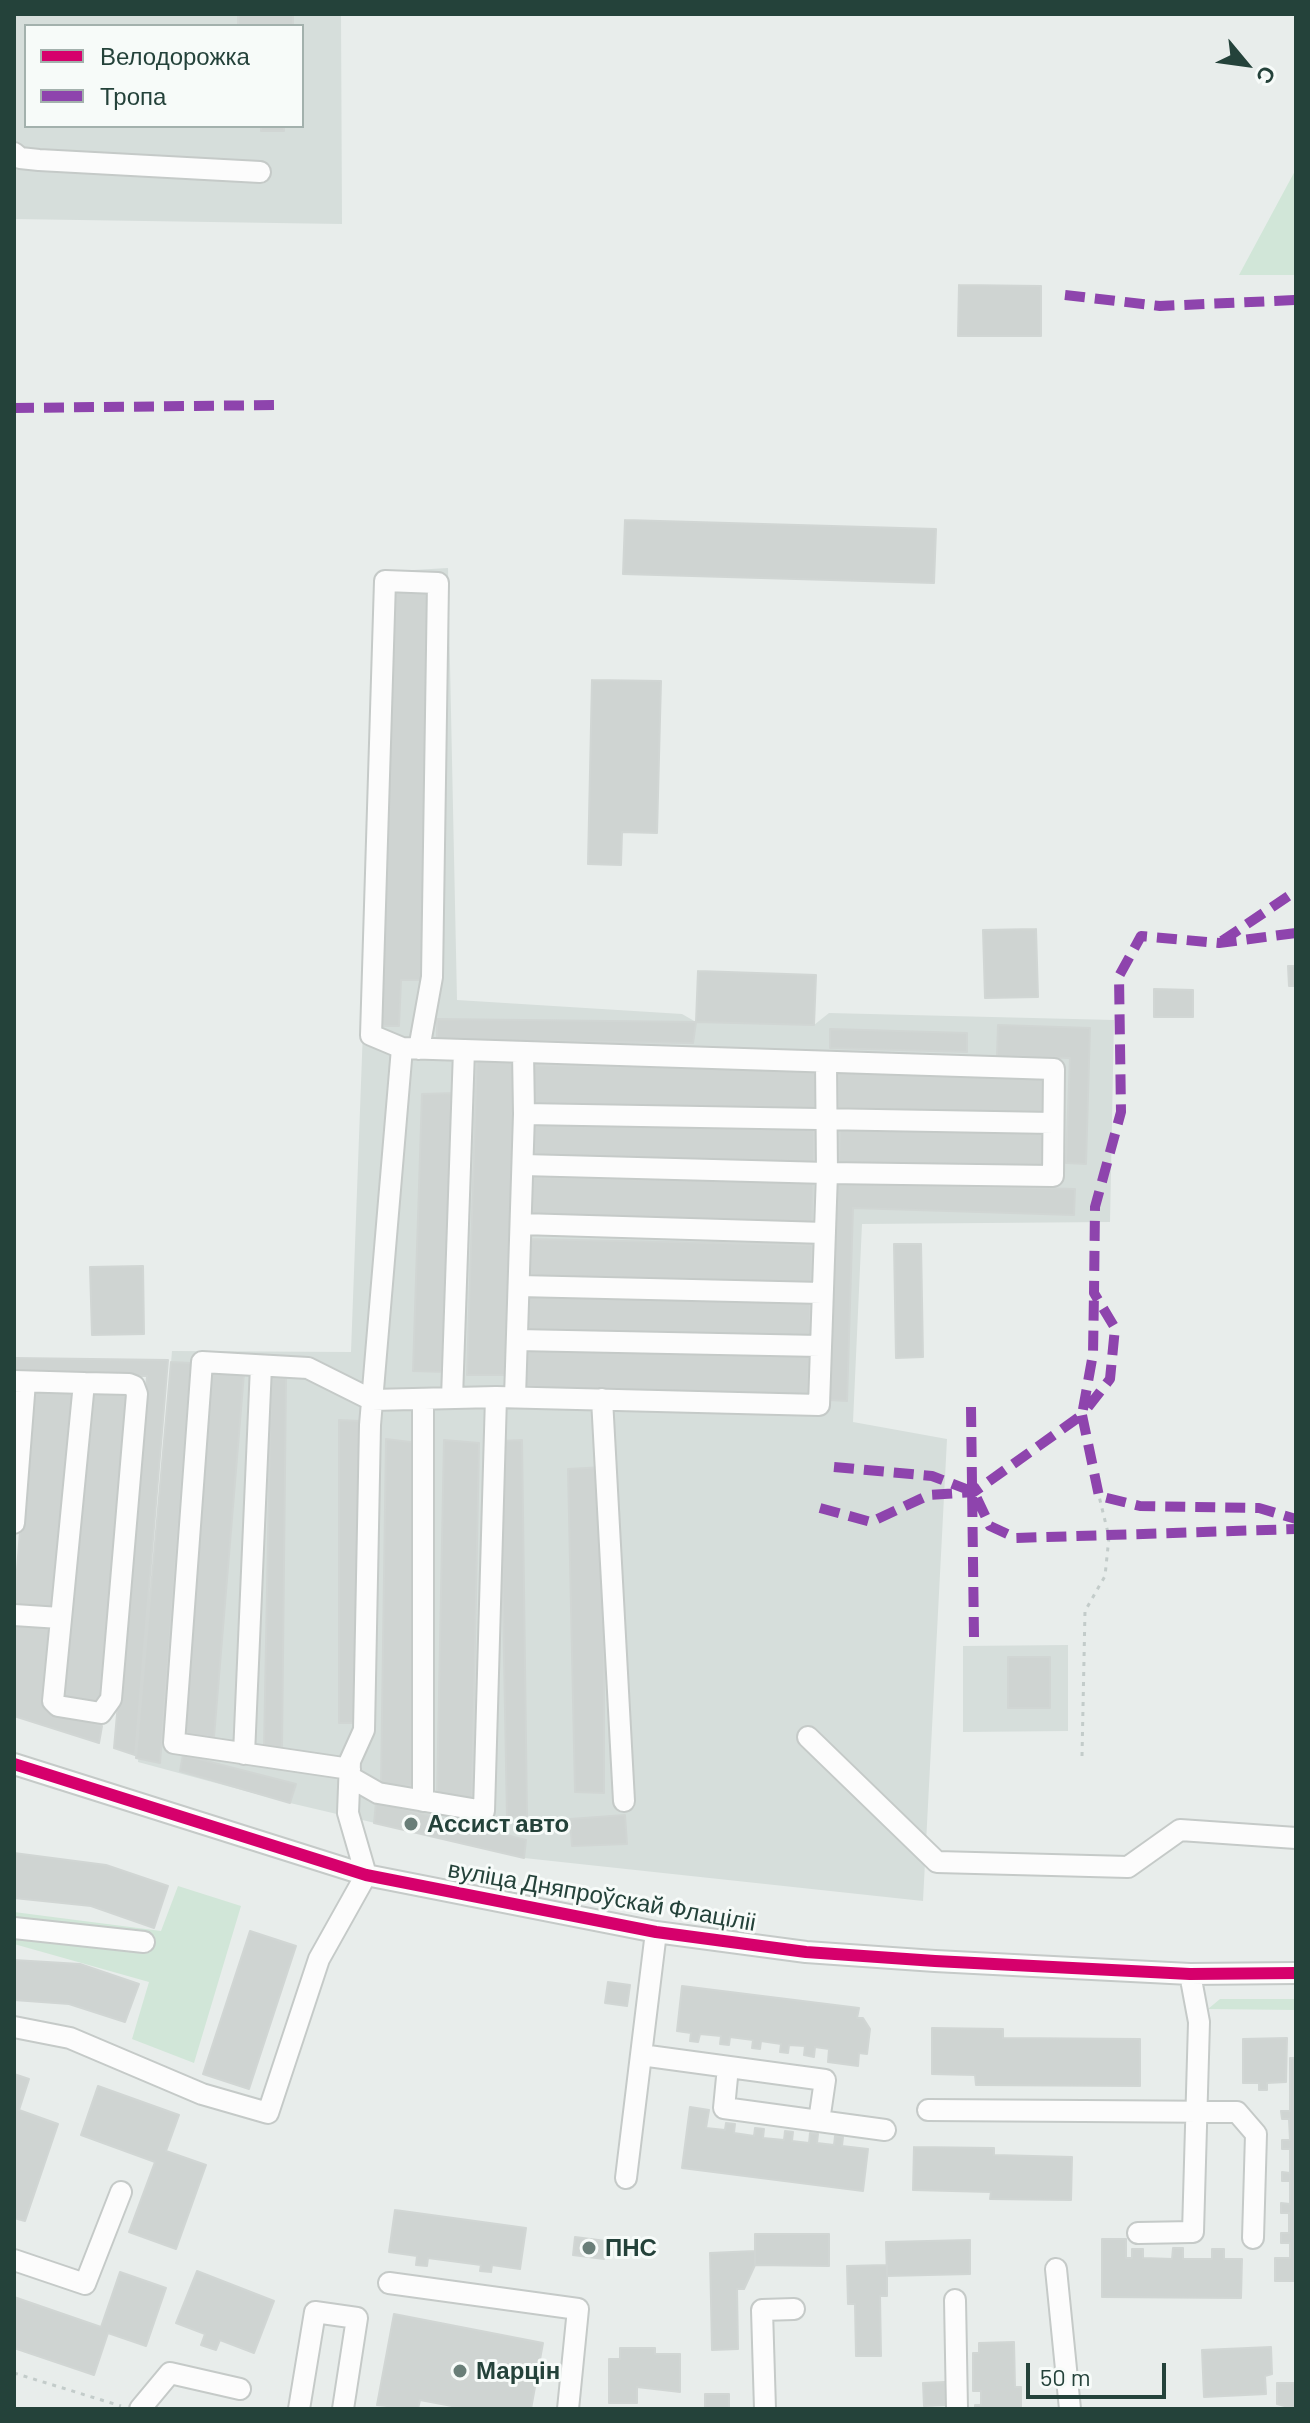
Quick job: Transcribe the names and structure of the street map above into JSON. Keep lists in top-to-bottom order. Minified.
{"streets":{"street":["вуліца Дняпроўскай Флаціліі"]},"places":["Ассист авто","ПНС","Марцін"],"legend":["Велодорожка","Тропа"],"scale_bar":"50 m","north":"bottom right"}
